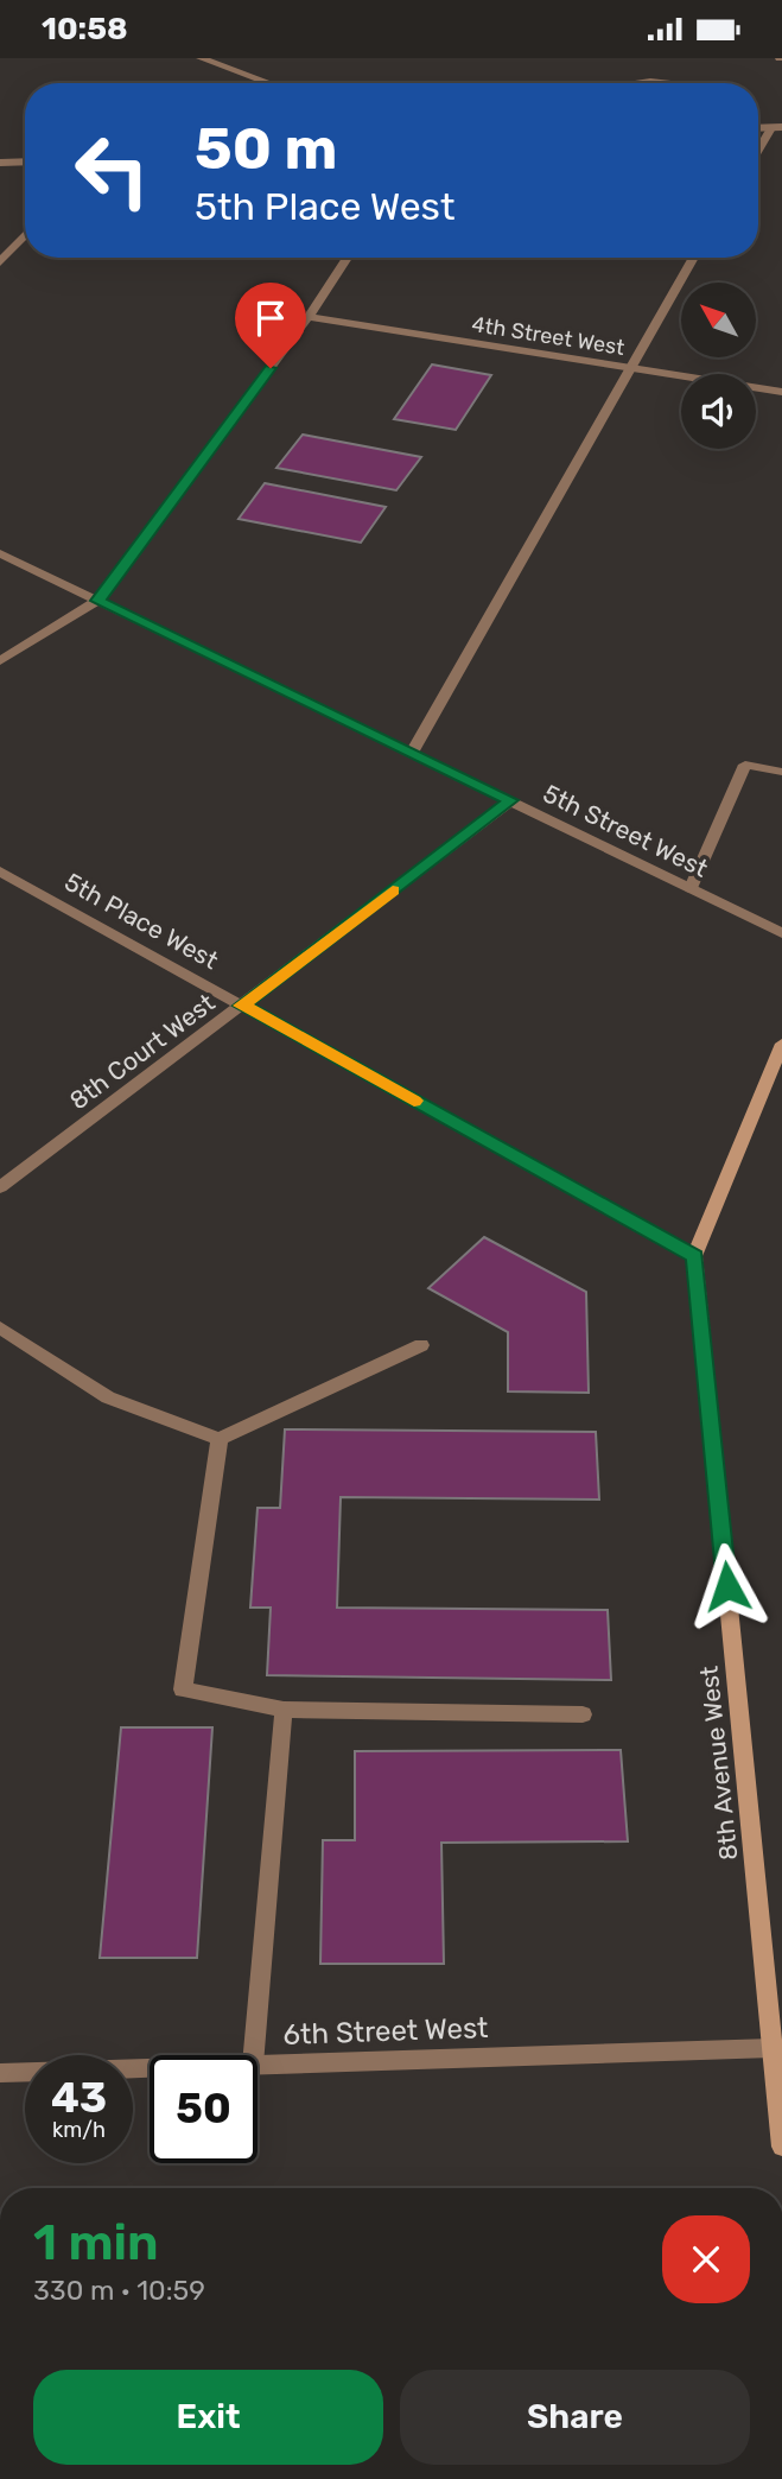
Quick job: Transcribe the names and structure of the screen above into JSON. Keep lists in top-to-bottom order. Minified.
{"streets":{"main road":["8th Avenue West"],"street":["4th Street West","5th Street West","5th Place West","8th Court West","6th Street West"]},"crossings":[["5th Street West","8th Court West"],["5th Place West","8th Court West"],["5th Place West","8th Avenue West"],["8th Avenue West","6th Street West"]],"north":"top left","page":{"status":"10:58","turn":["50 m","5th Place West"],"speed":"43 km/h","limit":"50","heading":["1 min","330 m · 10:59"],"buttons":["Exit","Share"]}}
